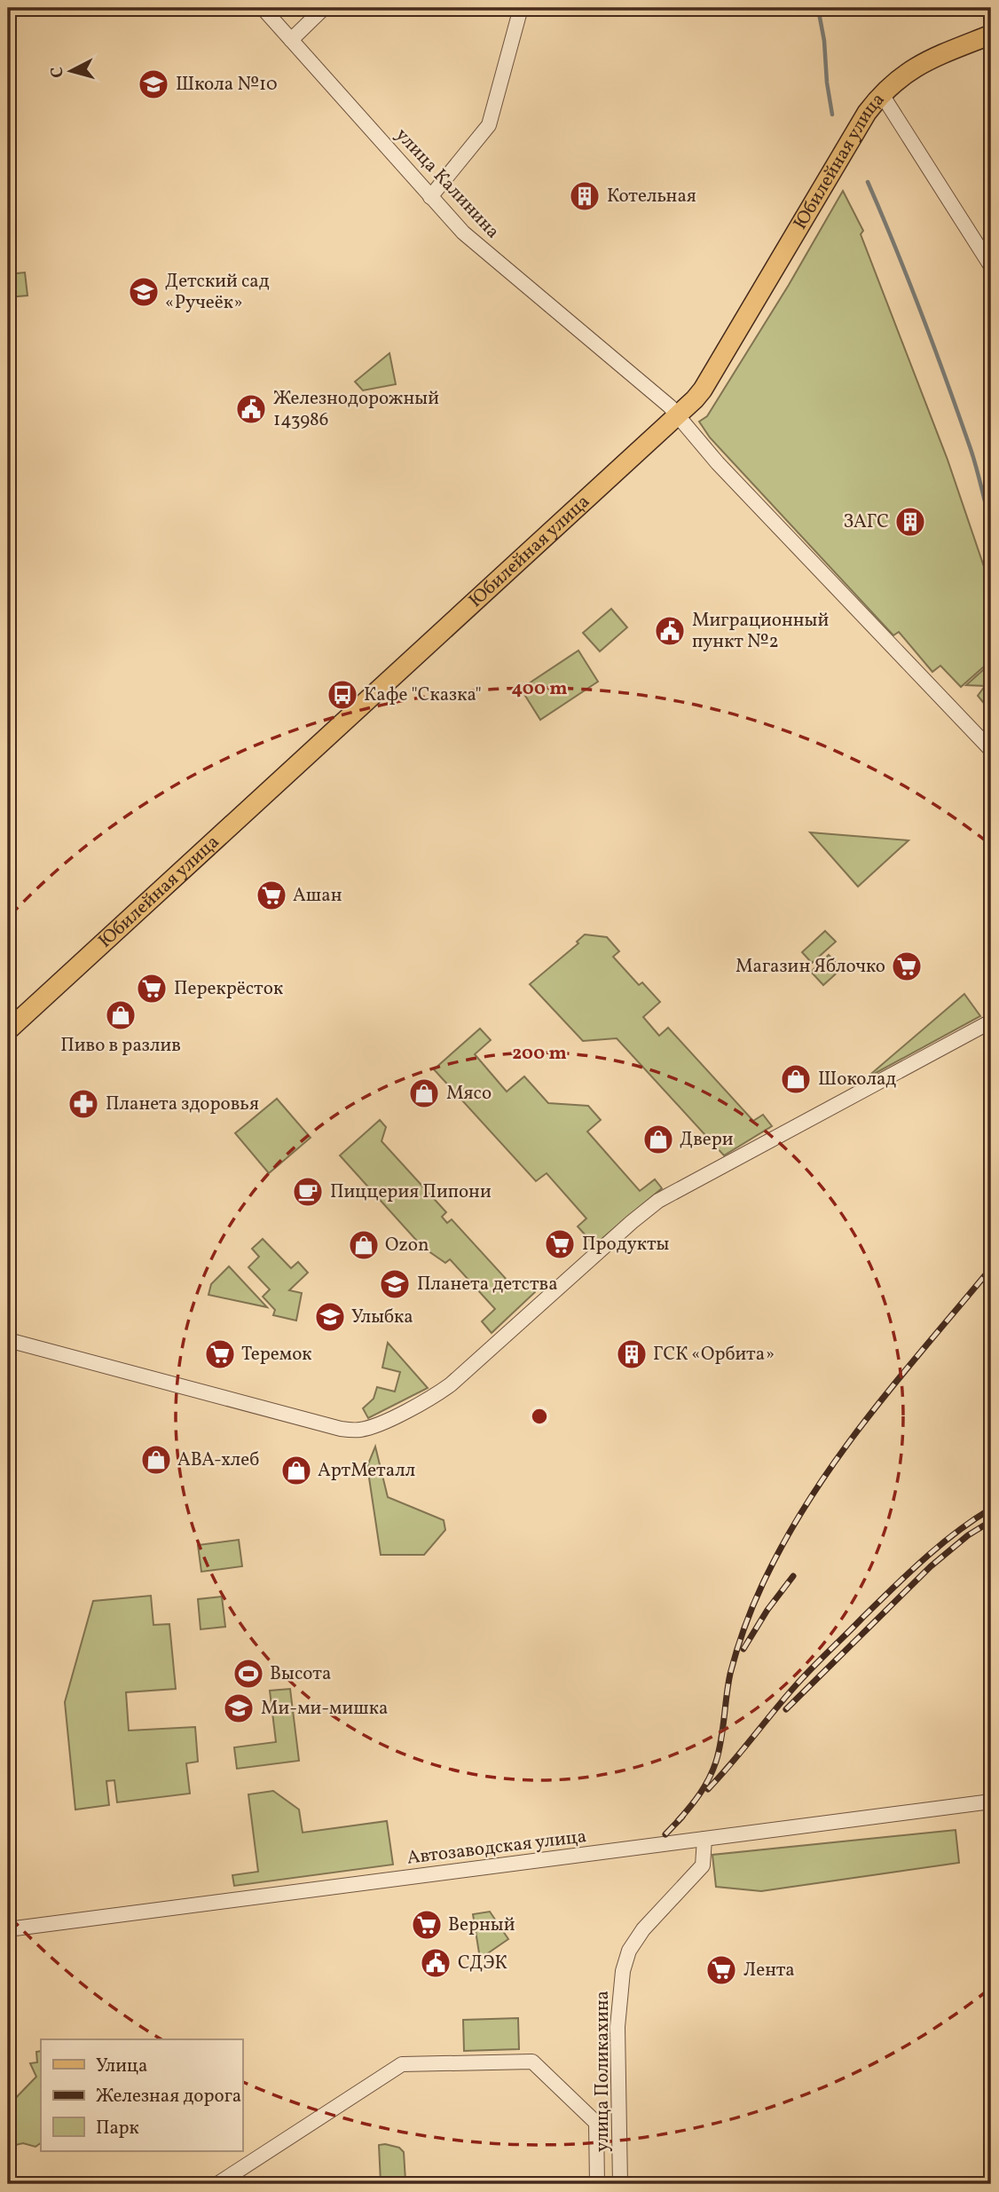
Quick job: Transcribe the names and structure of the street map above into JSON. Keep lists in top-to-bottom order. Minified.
{"streets":{"main road":["Юбилейная улица"],"street":["улица Калинина","Автозаводская улица","улица Поликахина"]},"crossings":[["Юбилейная улица","улица Калинина"],["Автозаводская улица","улица Поликахина"]],"places":{"school or university":["Школа №10","Детский сад «Ручеёк»","Планета детства","Улыбка","Ми-ми-мишка"],"building":["Котельная","ЗАГС","ГСК «Орбита»"],"public building":["Железнодорожный 143986","Миграционный пункт №2","СДЭК"],"bus stop":["Кафе \"Сказка\""],"supermarket":["Ашан","Магазин Яблочко","Перекрёсток","Продукты","Теремок","Верный","Лента"],"shop":["Пиво в разлив","Шоколад","Мясо","Двери","Ozon","АВА-хлеб","АртМеталл"],"pharmacy":["Планета здоровья"],"cafe":["Пиццерия Пипони"],"sports":["Высота"]},"legend":["Улица","Железная дорога","Парк"],"north":"left","rings":["400 m","200 m"]}
